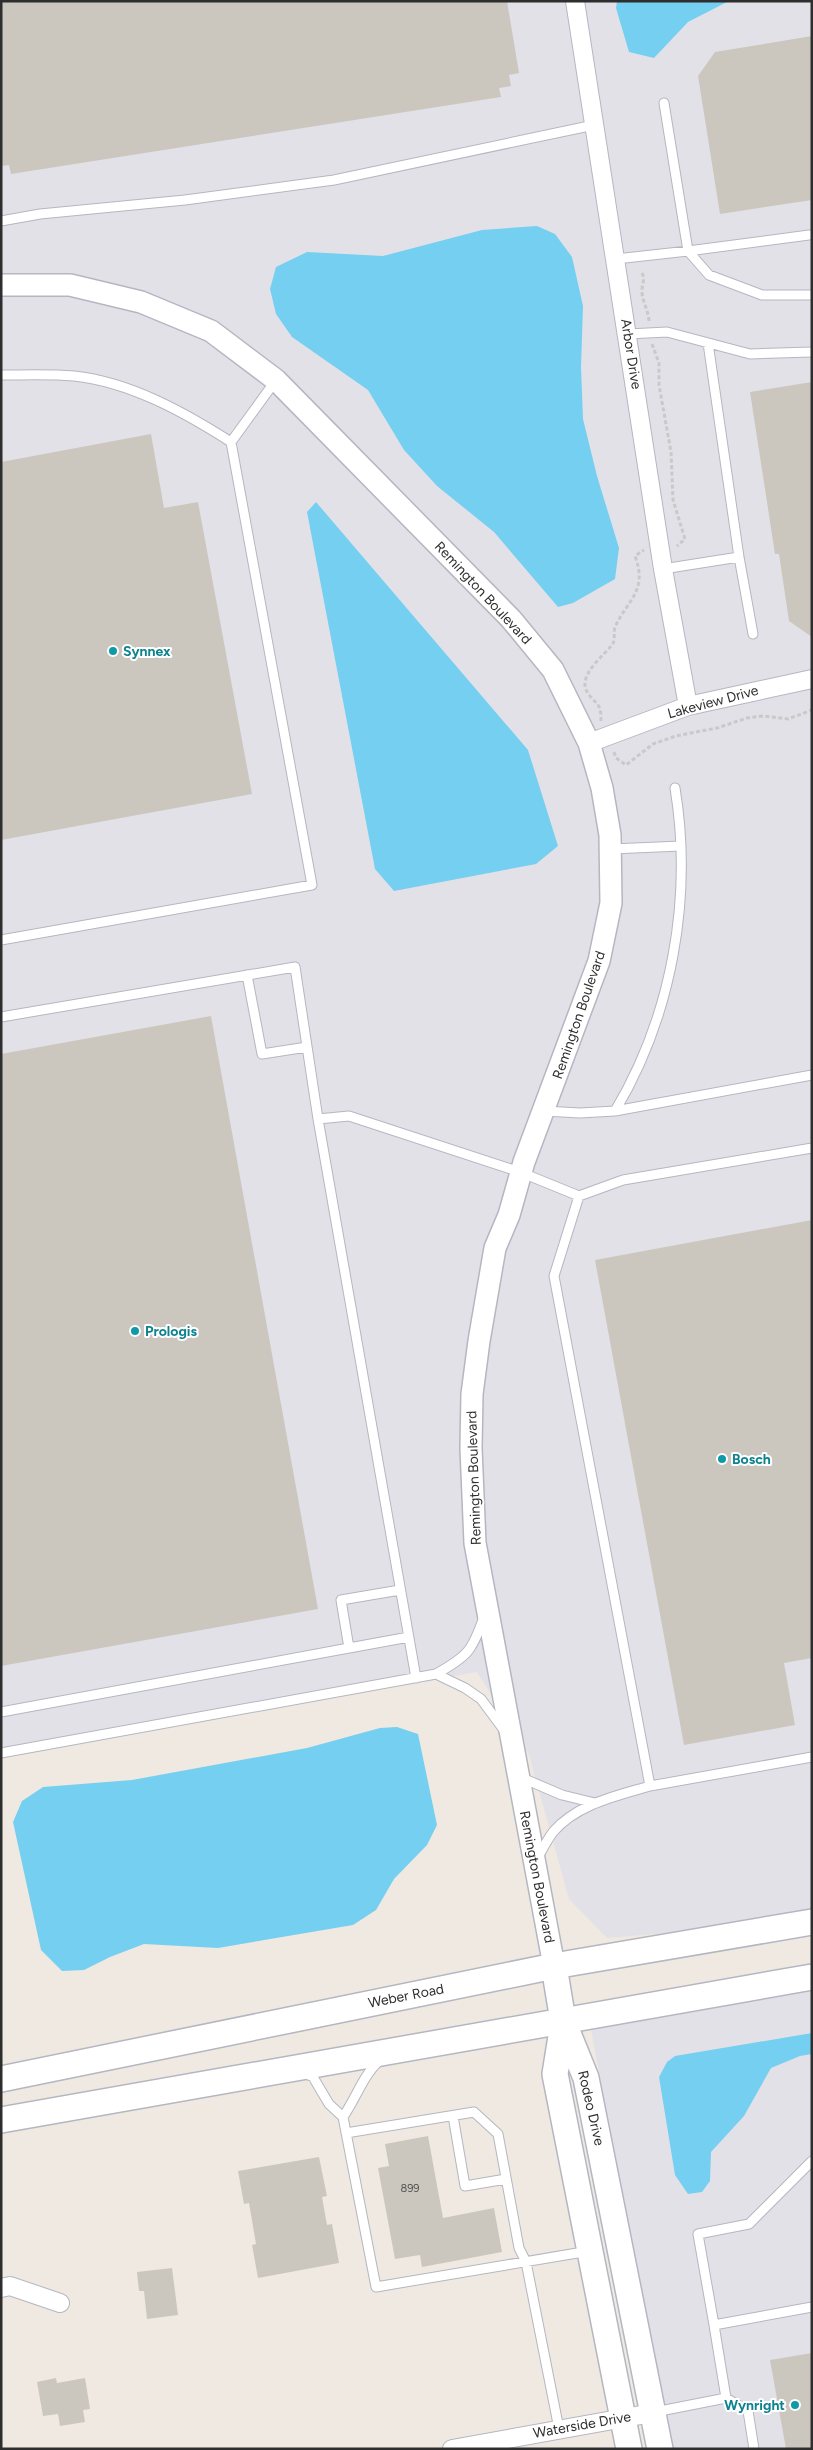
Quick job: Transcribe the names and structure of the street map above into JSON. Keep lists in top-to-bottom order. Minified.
{"streets":{"main road":["Remington Boulevard","Weber Road","Rodeo Drive"],"street":["Arbor Drive","Lakeview Drive","Waterside Drive"]},"crossings":[["Arbor Drive","Lakeview Drive"],["Remington Boulevard","Lakeview Drive"],["Remington Boulevard","Weber Road"],["Remington Boulevard","Rodeo Drive"],["Rodeo Drive","Waterside Drive"]],"places":["Synnex","Prologis","Bosch","Wynright"],"house_numbers":["899"]}
